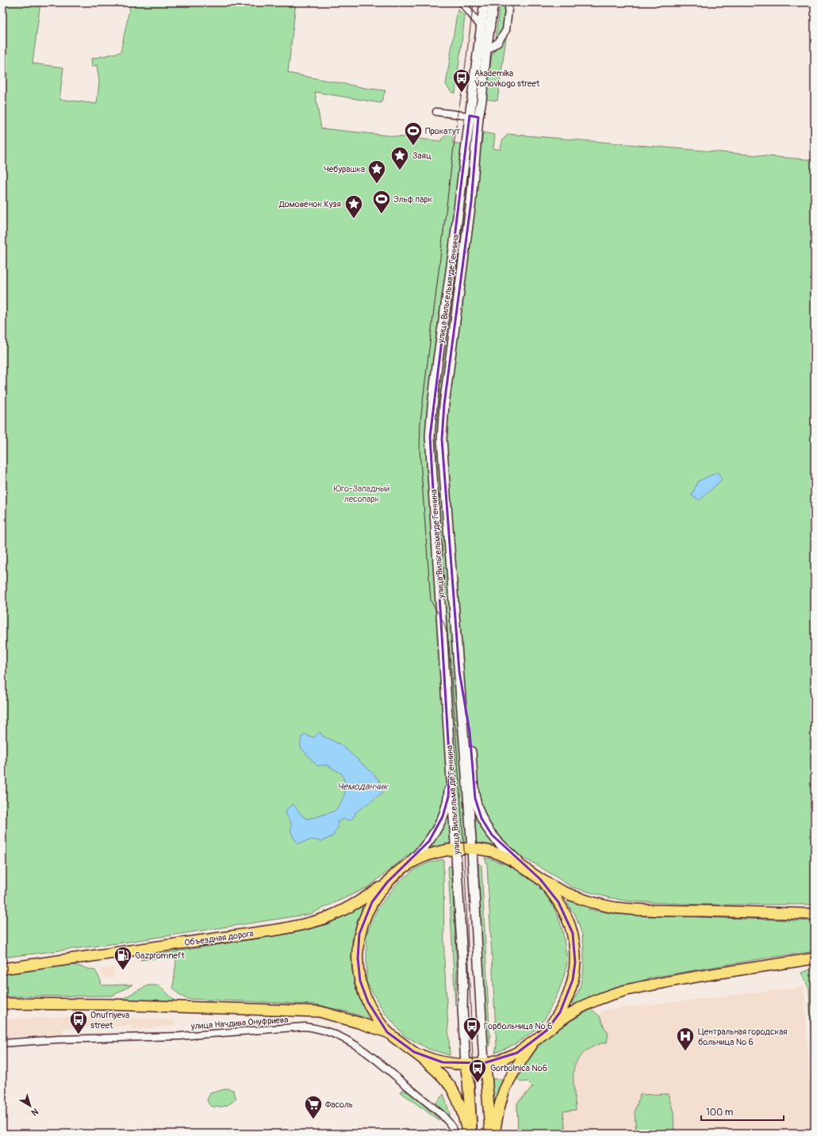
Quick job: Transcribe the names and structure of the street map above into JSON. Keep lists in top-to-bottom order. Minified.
{"streets":{"main road":["улица Вильгельма де Геннина","Объездная дорога"],"street":["улица Начдива Онуфриева"]},"water":["Чемоданчик"],"parks":["Юго-Западный лесопарк"],"places":{"bus stop":["Akademika Vonovkogo street","Onufriyeva street","Горбольница № 6","Gorbolnica №6"],"sports":["Прокатут","Эльф парк"],"place":["Заяц","Чебурашка","Домовёнок Кузя"],"fuel station":["Gazpromneft"],"hospital":["Центральная городская больница № 6"],"supermarket":["Фасоль"]},"scale_bar":"100 m","north":"bottom right"}
